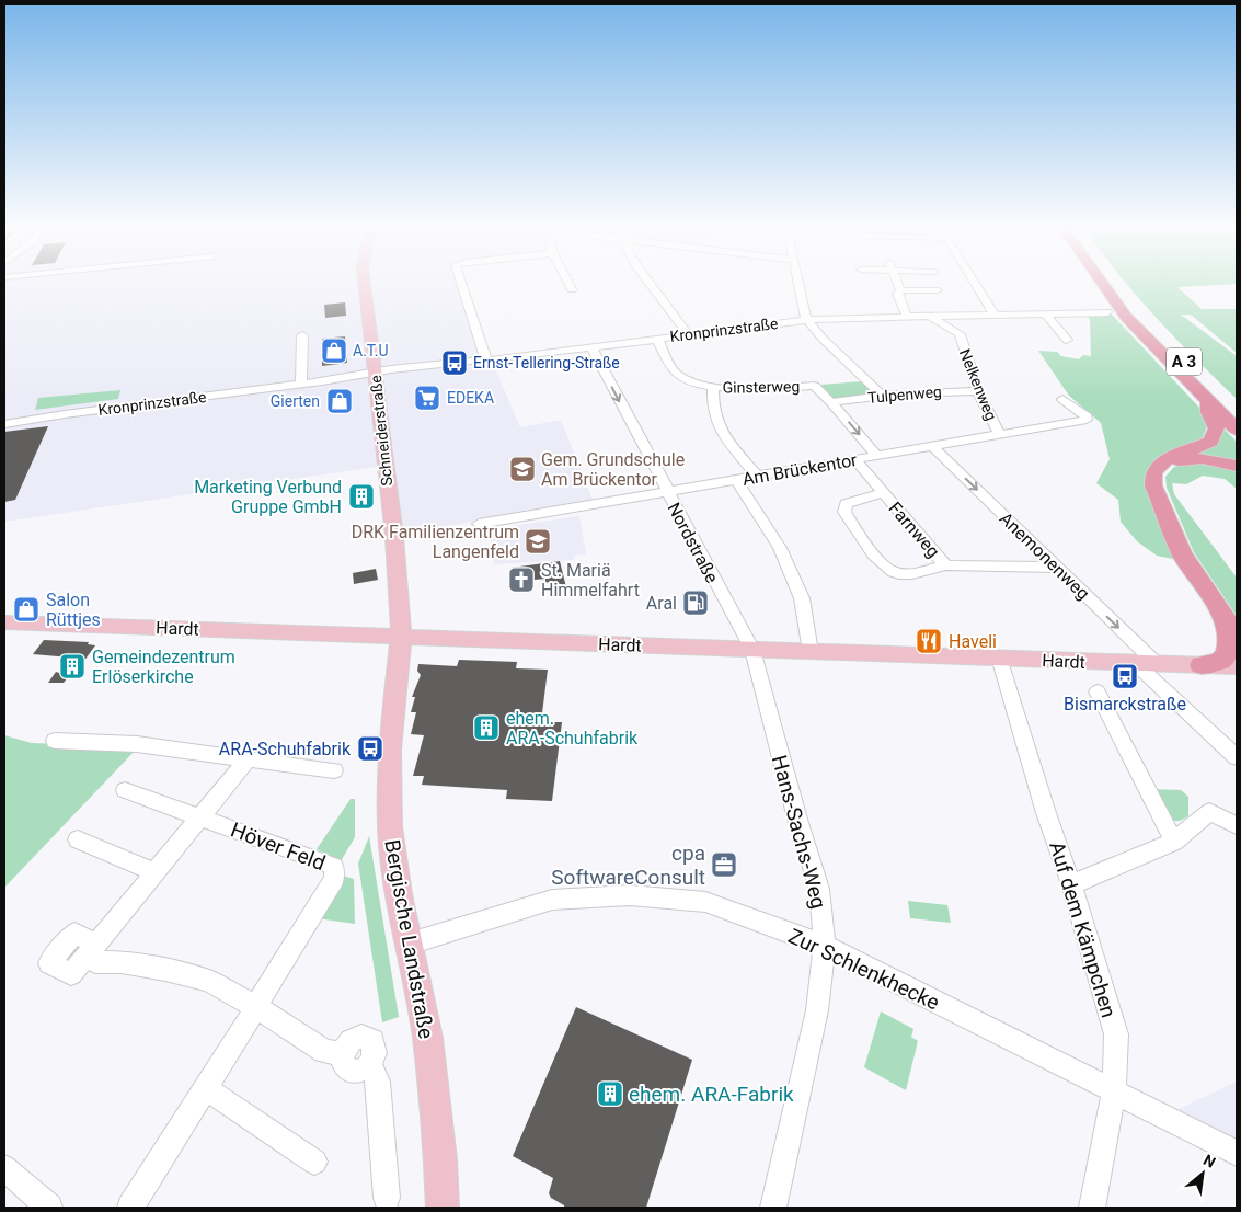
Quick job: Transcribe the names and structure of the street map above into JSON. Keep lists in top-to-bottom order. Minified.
{"streets":{"highway":["A 3"],"main road":["Schneiderstraße","Hardt","Bergische Landstraße"],"street":["Kronprinzstraße","Nelkenweg","Ginsterweg","Tulpenweg","Am Brückentor","Farnweg","Nordstraße","Anemonenweg","Hans-Sachs-Weg","Höver Feld","Auf dem Kämpchen","Zur Schlenkhecke"]},"crossings":[["Kronprinzstraße","A 3"],["Kronprinzstraße","Nelkenweg"],["Kronprinzstraße","Schneiderstraße"],["Kronprinzstraße","Nordstraße"],["Nelkenweg","Tulpenweg"],["Nelkenweg","Am Brückentor"],["Ginsterweg","Tulpenweg"],["Ginsterweg","Am Brückentor"],["Schneiderstraße","Hardt"],["Schneiderstraße","Bergische Landstraße"],["Am Brückentor","Farnweg"],["Am Brückentor","Nordstraße"],["Am Brückentor","Anemonenweg"],["Farnweg","Anemonenweg"],["Nordstraße","Hardt"],["Nordstraße","Hans-Sachs-Weg"],["Anemonenweg","Hardt"],["Hardt","Hans-Sachs-Weg"],["Hardt","Auf dem Kämpchen"],["Hardt","Bergische Landstraße"],["Hans-Sachs-Weg","Zur Schlenkhecke"],["Auf dem Kämpchen","Zur Schlenkhecke"],["Bergische Landstraße","Zur Schlenkhecke"]],"one_way":["Anemonenweg"],"places":{"shop":["A.T.U","Gierten","Salon Rüttjes"],"bus stop":["Ernst-Tellering-Straße","Bismarckstraße","ARA-Schuhfabrik"],"supermarket":["EDEKA"],"school or university":["Gem. Grundschule Am Brückentor","DRK Familienzentrum Langenfeld"],"building":["Marketing Verbund Gruppe GmbH","Gemeindezentrum Erlöserkirche","ehem. ARA-Schuhfabrik","ehem. ARA-Fabrik"],"church":["St. Mariä Himmelfahrt"],"fuel station":["Aral"],"restaurant":["Haveli"],"office":["cpa SoftwareConsult"]},"north":"top right"}
